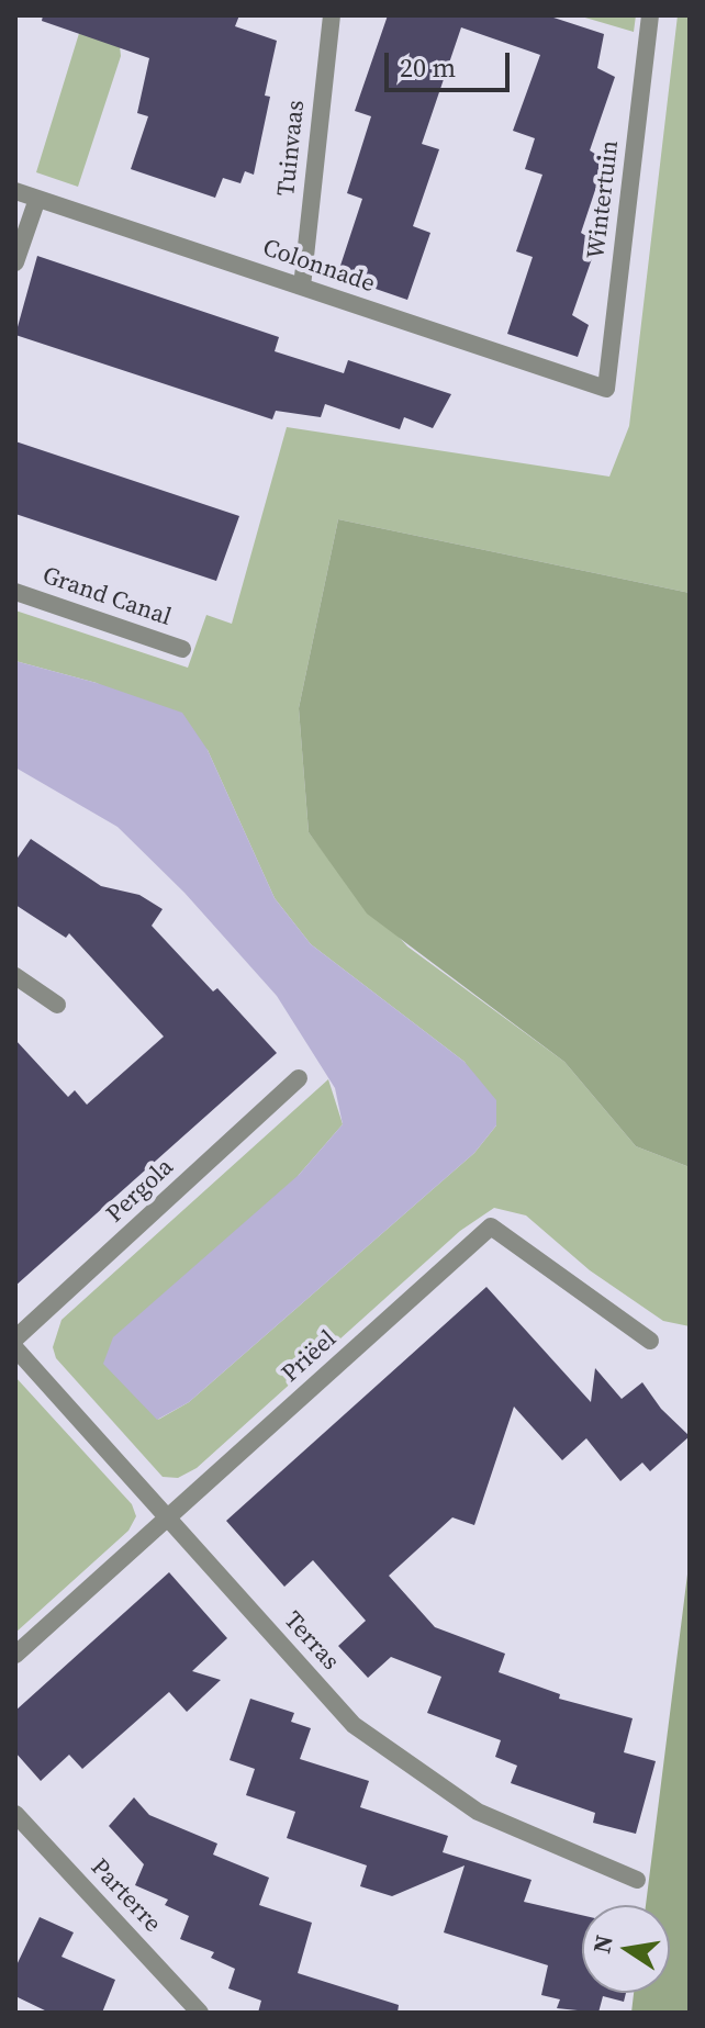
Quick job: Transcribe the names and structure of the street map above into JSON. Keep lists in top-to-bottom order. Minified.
{"streets":{"street":["Tuinvaas","Wintertuin","Colonnade","Grand Canal","Pergola","Priëel","Terras","Parterre"]},"crossings":[["Tuinvaas","Colonnade"],["Wintertuin","Colonnade"],["Priëel","Terras"]],"scale_bar":"20 m","north":"left"}
